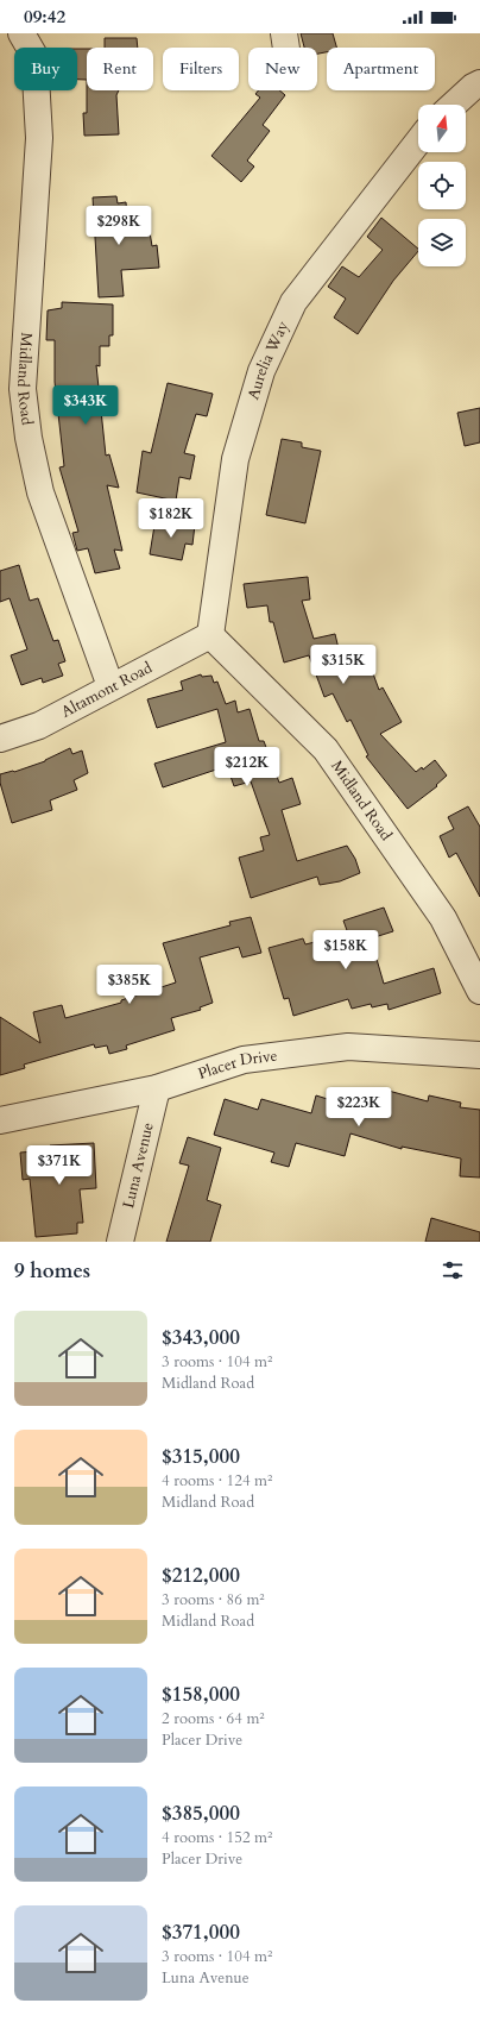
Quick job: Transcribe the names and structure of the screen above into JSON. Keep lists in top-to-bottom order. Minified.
{"streets":{"street":["Aurelia Way","Midland Road","Altamont Road","Placer Drive","Luna Avenue"]},"crossings":[["Aurelia Way","Midland Road"],["Aurelia Way","Altamont Road"],["Midland Road","Altamont Road"],["Placer Drive","Luna Avenue"]],"north":"top","page":{"status":"09:42","chip":["Buy","Rent","Filters","New","Apartment"],"price":["$298K","$343K","$182K","$315K","$212K","$158K","$385K","$223K","$371K"],"heading":"9 homes","list":[{"name":"$343,000","note":"3 rooms · 104 m² · Midland Road"},{"name":"$315,000","note":"4 rooms · 124 m² · Midland Road"},{"name":"$212,000","note":"3 rooms · 86 m² · Midland Road"},{"name":"$158,000","note":"2 rooms · 64 m² · Placer Drive"},{"name":"$385,000","note":"4 rooms · 152 m² · Placer Drive"},{"name":"$371,000","note":"3 rooms · 104 m² · Luna Avenue"}]}}
